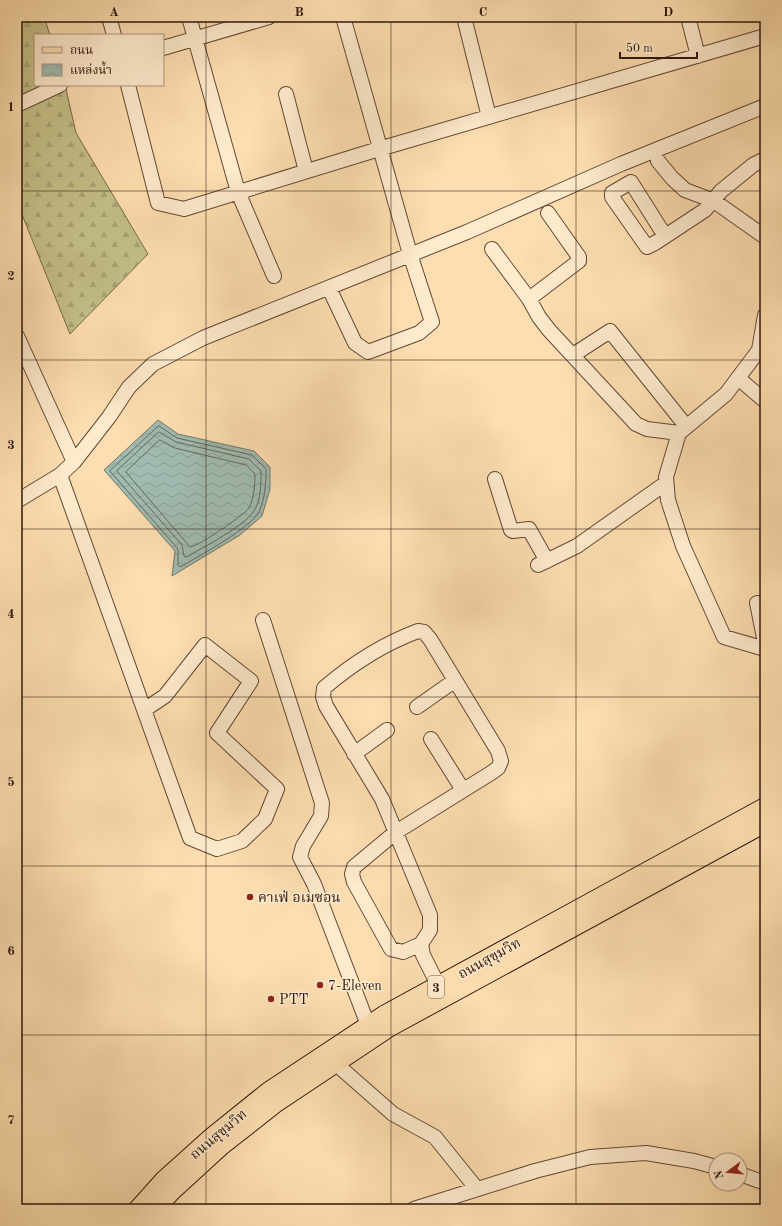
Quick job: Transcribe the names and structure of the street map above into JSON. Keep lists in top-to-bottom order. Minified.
{"streets":{"main road":["ถนนสุขุมวิท","3"]},"places":["คาเฟ่ อเมซอน","7-Eleven","PTT"],"legend":["ถนน","แหล่งน้ำ"],"scale_bar":"50 m","north":"left","grid":{"columns":["A","B","C","D"],"rows":["1","2","3","4","5","6","7"]}}
